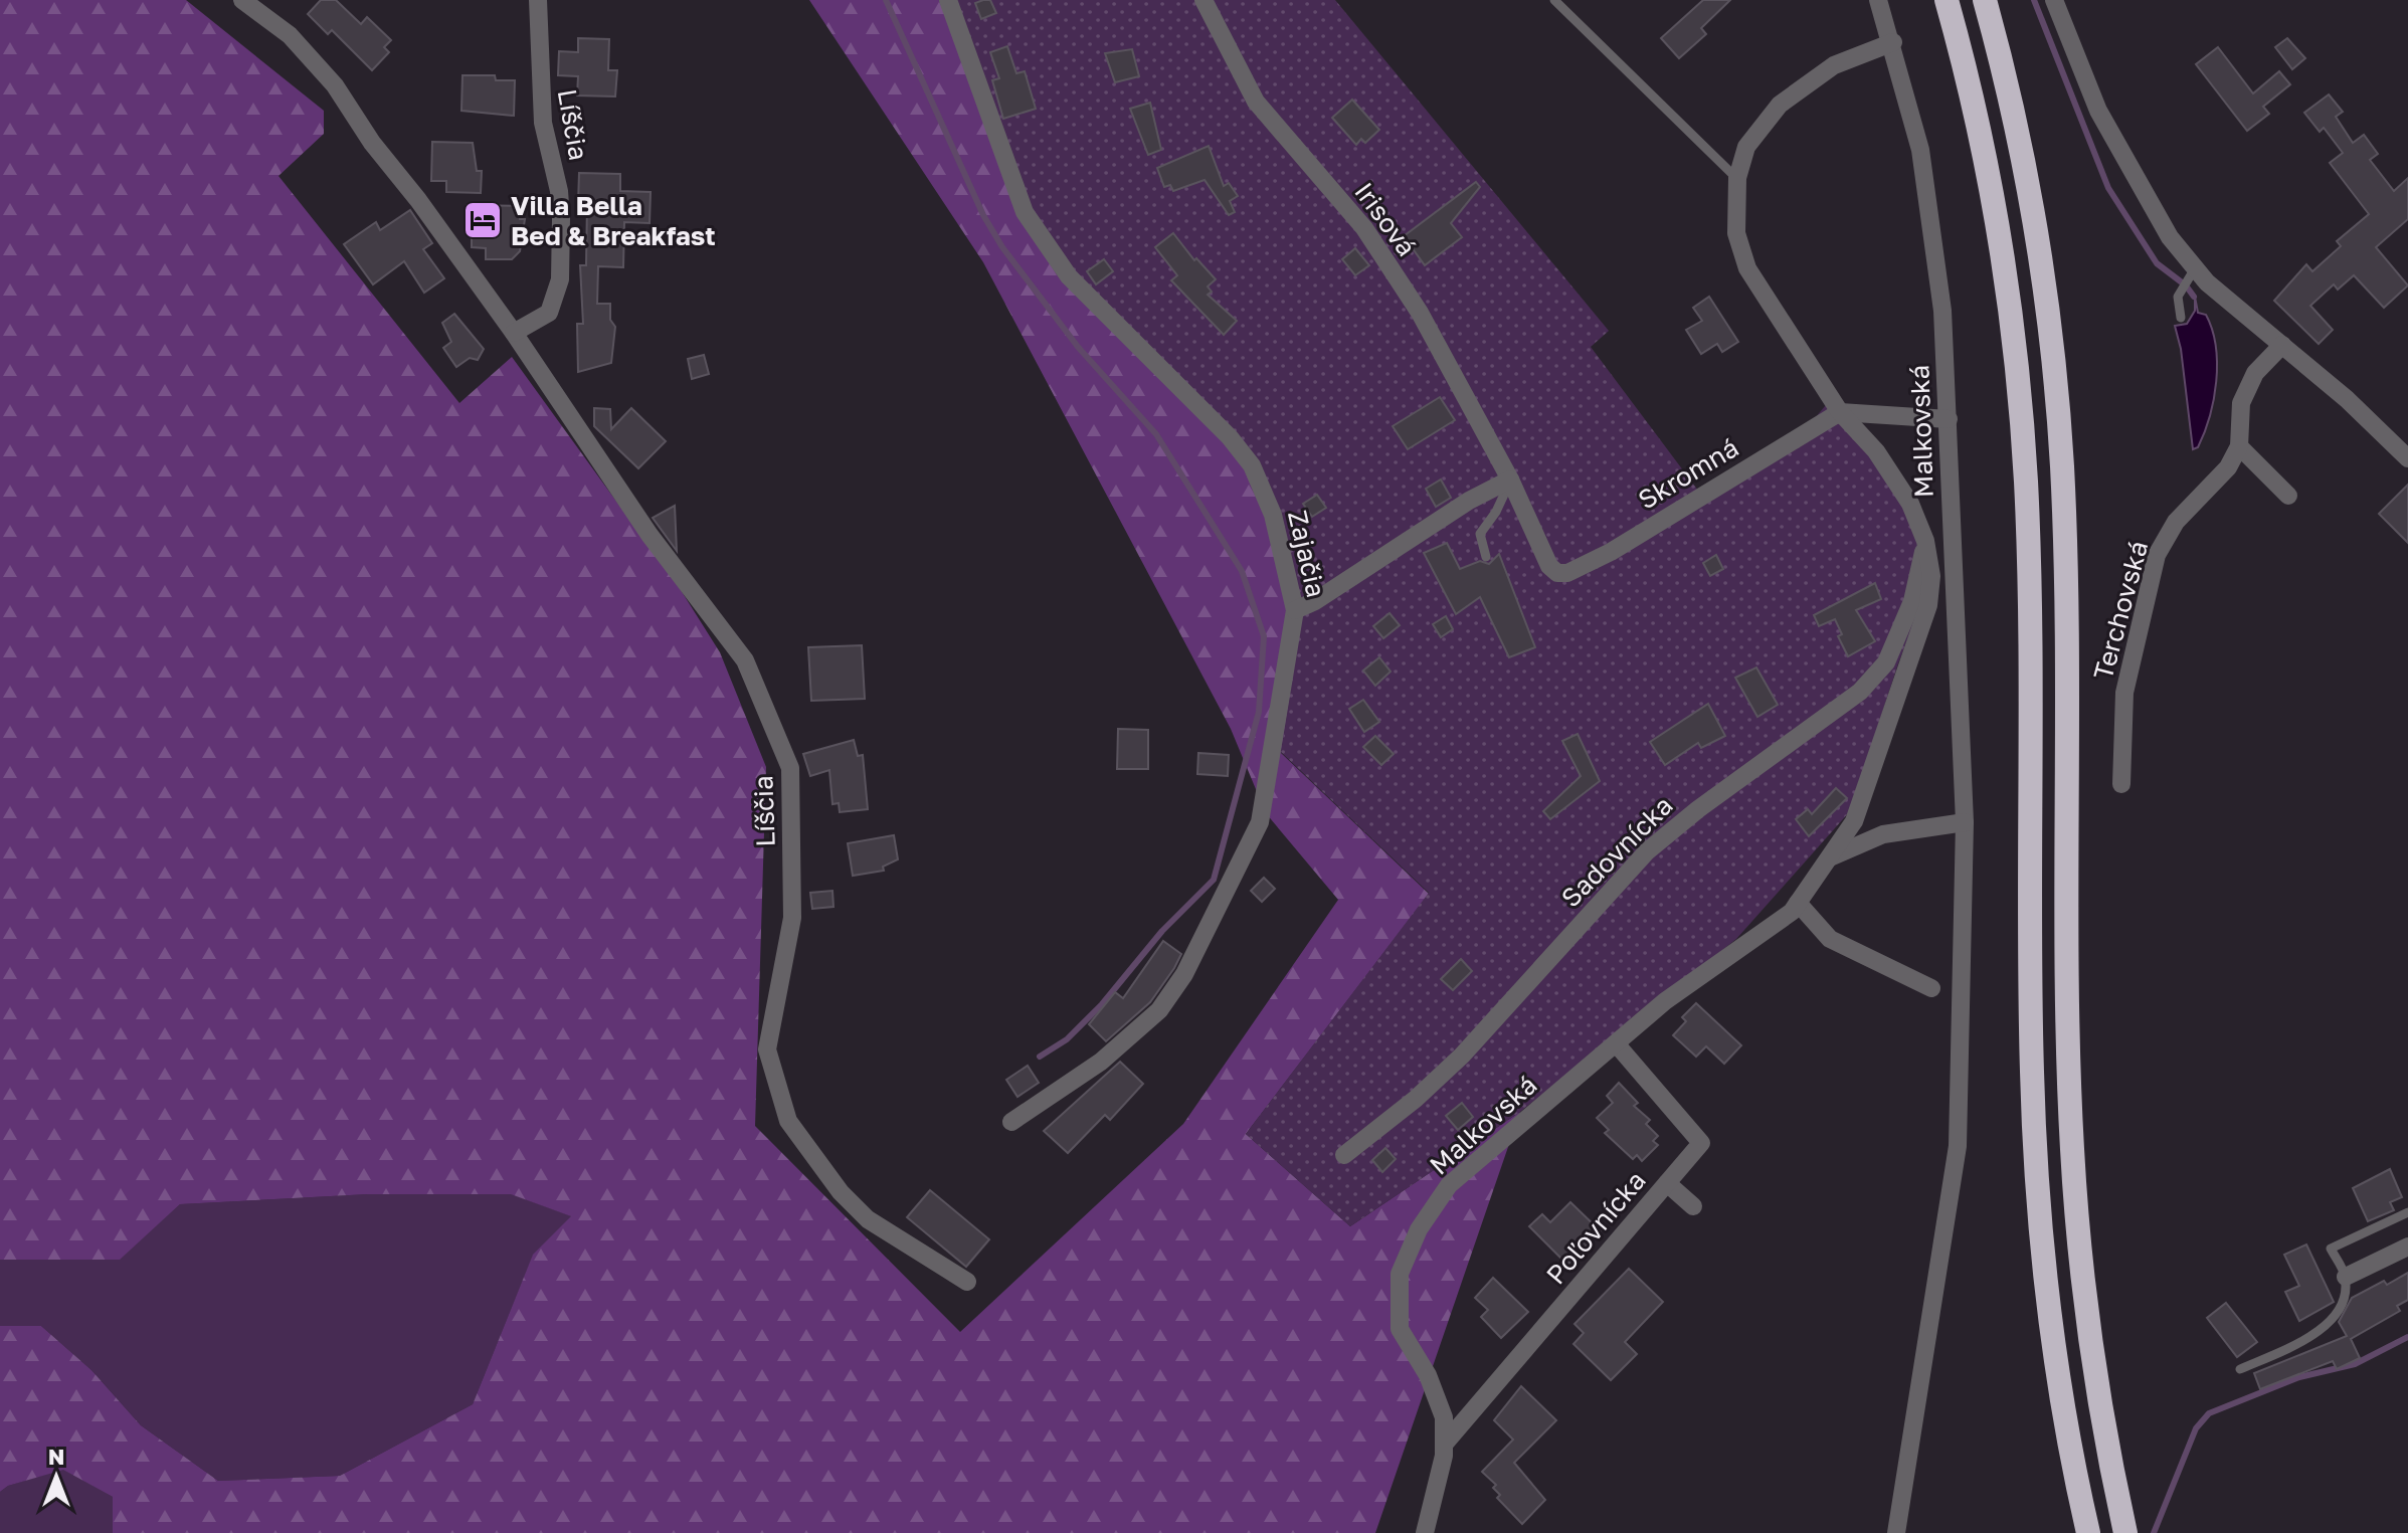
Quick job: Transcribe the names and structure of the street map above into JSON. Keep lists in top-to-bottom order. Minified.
{"streets":{"street":["Líščia","Irisová","Malkovská","Skromná","Zajačia","Terchovská","Sadovnícka","Poľovnícka"]},"crossings":[["Irisová","Skromná"],["Malkovská","Skromná"],["Malkovská","Sadovnícka"],["Malkovská","Poľovnícka"]],"places":{"hotel":["Villa Bella Bed & Breakfast"]},"north":"top"}
